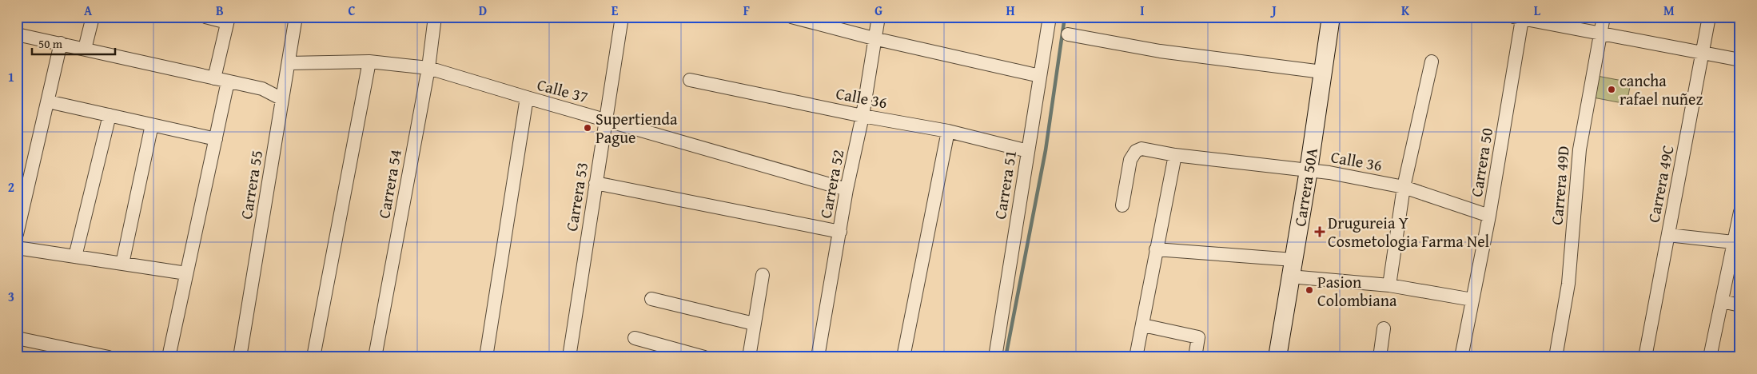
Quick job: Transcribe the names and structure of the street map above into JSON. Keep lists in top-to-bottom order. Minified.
{"streets":{"street":["Calle 37","Calle 36","Carrera 50","Carrera 54","Carrera 52","Carrera 49C","Carrera 55","Carrera 51","Carrera 49D","Carrera 50A","Carrera 53"]},"crossings":[["Calle 37","Carrera 54"],["Calle 37","Carrera 52"],["Calle 37","Carrera 55"],["Calle 37","Carrera 53"],["Calle 36","Carrera 50"],["Calle 36","Carrera 52"],["Calle 36","Carrera 51"],["Calle 36","Carrera 50A"]],"places":{"other":["cancha rafael nuñez","Supertienda Pague","Pasion Colombiana"],"health":["Drugureia Y Cosmetologia Farma Nel"]},"scale_bar":"50 m","grid":{"columns":["A","B","C","D","E","F","G","H","I","J","K","L","M"],"rows":["1","2","3"]}}
